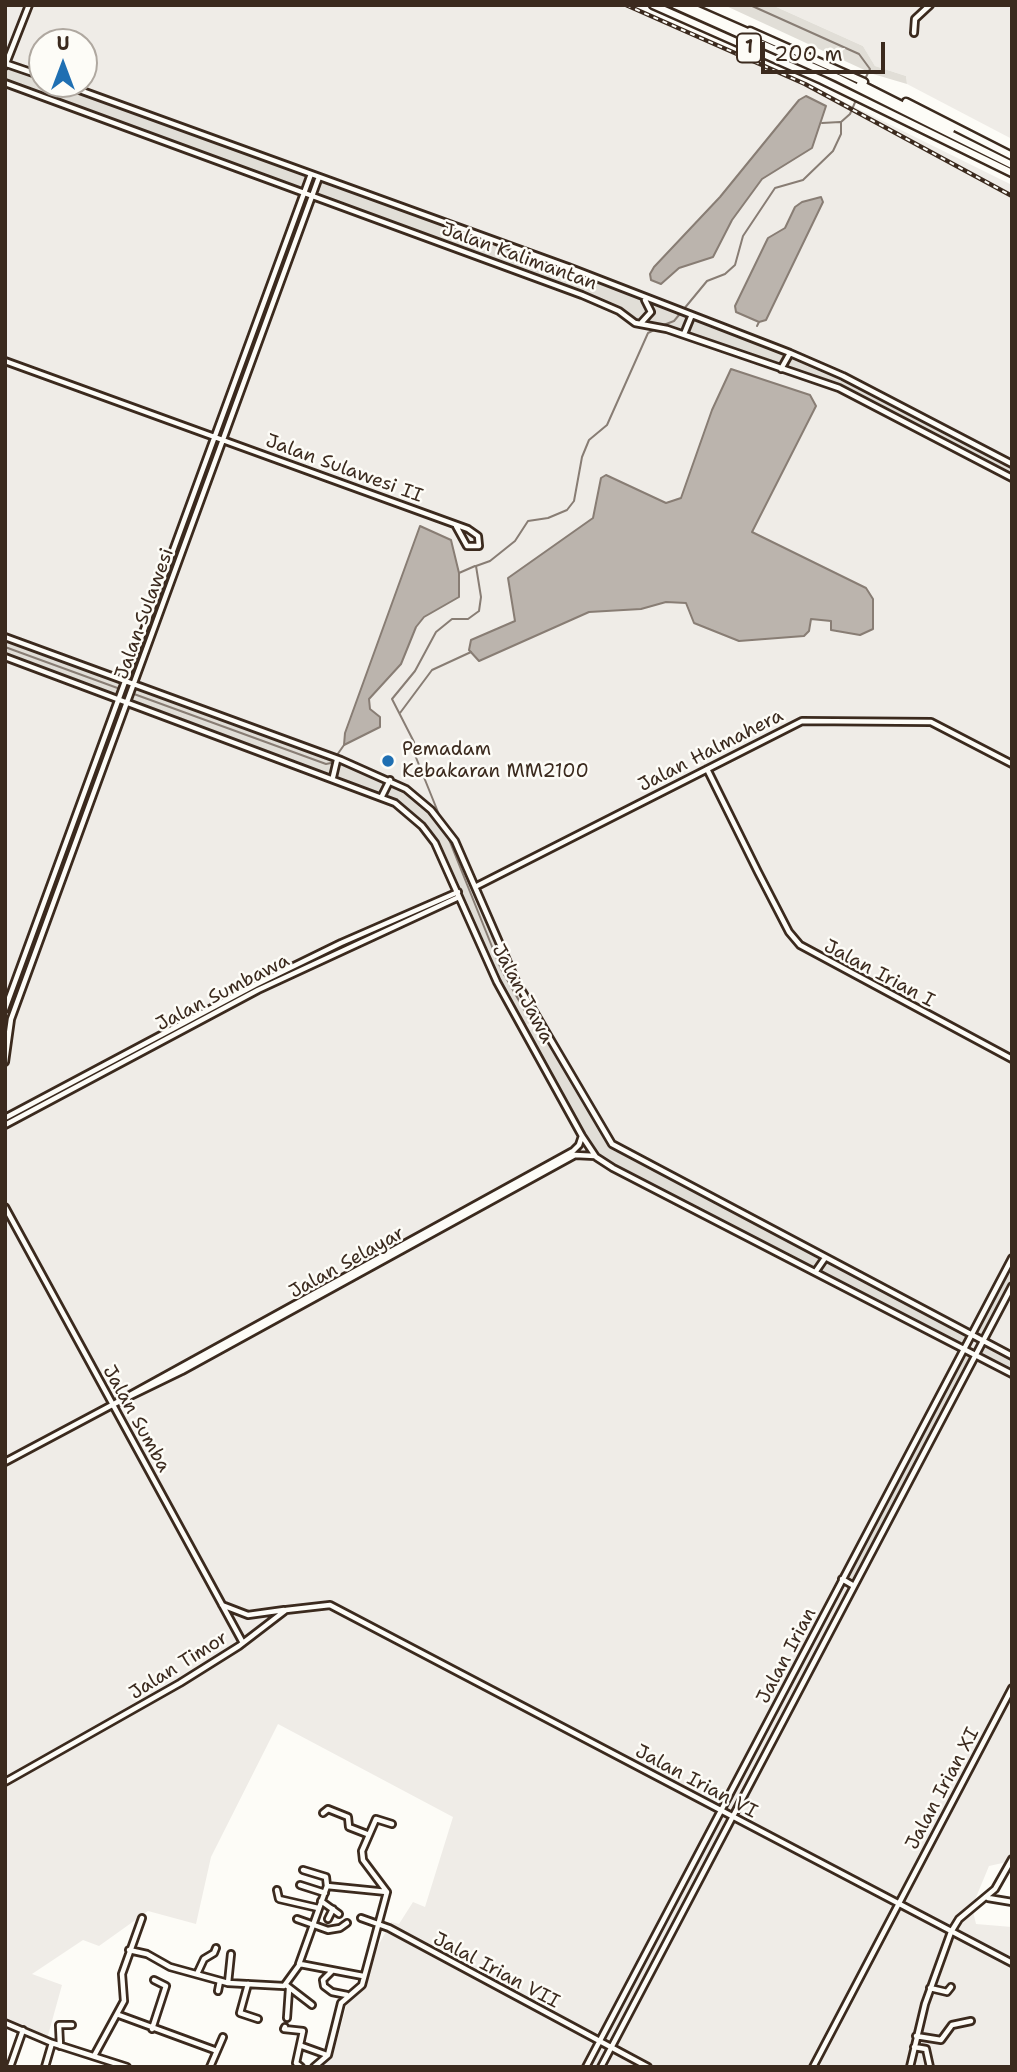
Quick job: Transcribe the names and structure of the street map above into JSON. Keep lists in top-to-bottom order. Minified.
{"streets":{"highway":["1"],"street":["Jalan Kalimantan","Jalan Sulawesi II","Jalan Sulawesi","Jalan Halmahera","Jalan Irian I","Jalan Sumbawa","Jalan Jawa","Jalan Selayar","Jalan Sumba","Jalan Irian","Jalan Timor","Jalan Irian VI","Jalan Irian XI","Jalal Irian VII"]},"crossings":[["Jalan Kalimantan","Jalan Sulawesi"],["Jalan Sulawesi II","Jalan Sulawesi"],["Jalan Sulawesi","Jalan Jawa"],["Jalan Halmahera","Jalan Irian I"],["Jalan Halmahera","Jalan Jawa"],["Jalan Sumbawa","Jalan Jawa"],["Jalan Jawa","Jalan Selayar"],["Jalan Jawa","Jalan Irian"],["Jalan Selayar","Jalan Sumba"],["Jalan Sumba","Jalan Timor"],["Jalan Irian","Jalan Irian VI"],["Jalan Irian","Jalal Irian VII"],["Jalan Timor","Jalan Irian VI"],["Jalan Irian VI","Jalan Irian XI"]],"places":["Pemadam Kebakaran MM2100"],"scale_bar":"200 m","north":"top"}
